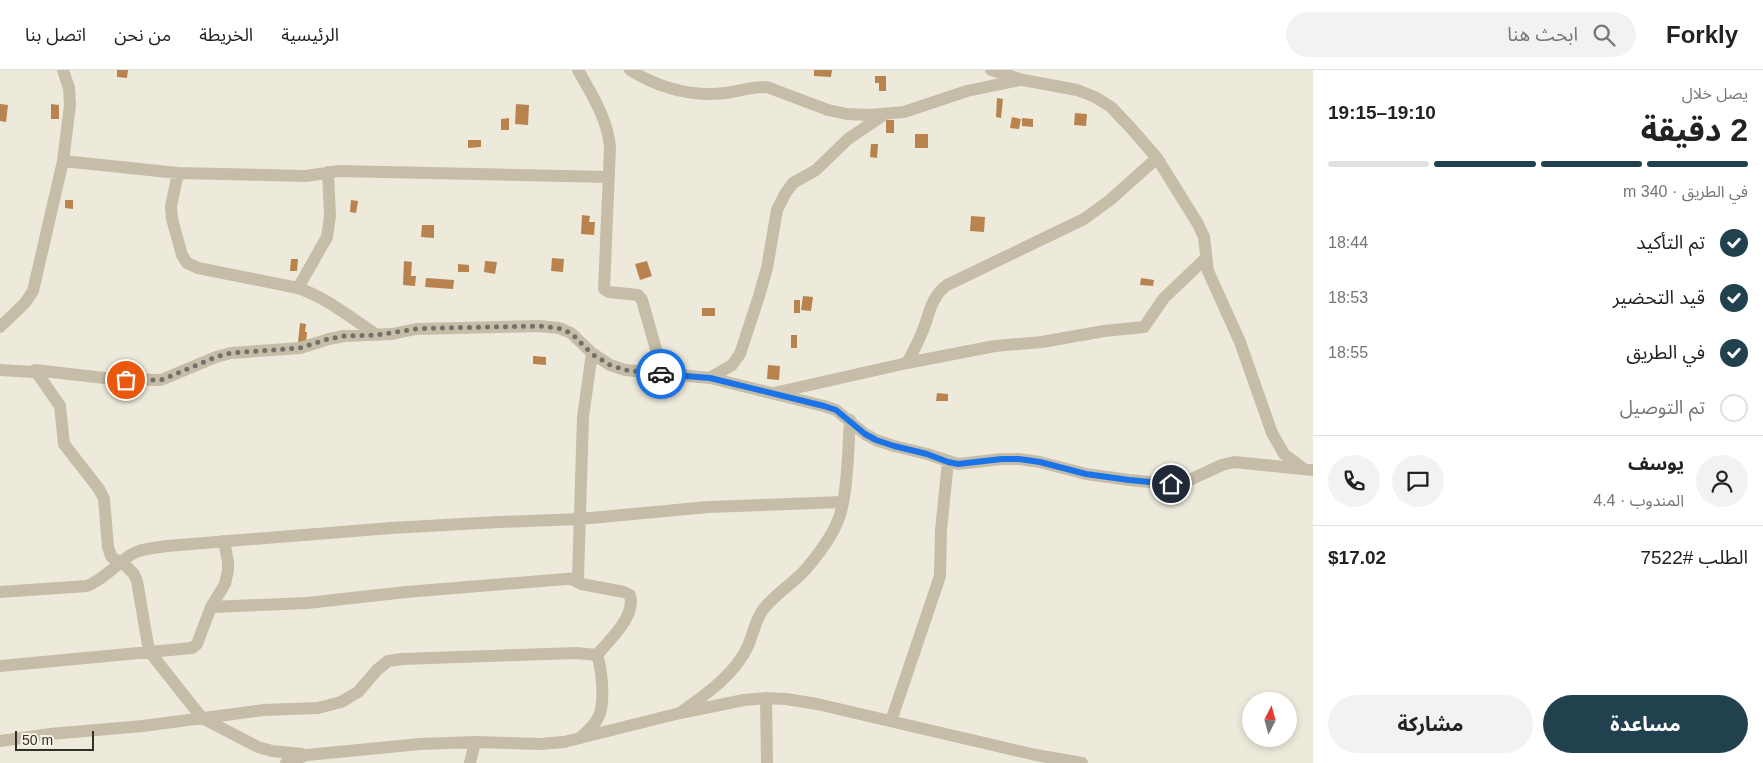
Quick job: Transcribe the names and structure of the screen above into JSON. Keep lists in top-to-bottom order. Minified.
{"scale_bar":"50 m","north":"top","page":{"header":"Forkly","search":"ابحث هنا","nav":["الرئيسية","الخريطة","من نحن","اتصل بنا"],"heading":["2 دقيقة","يصل خلال","19:10–19:15"],"panel":["يوسف","المندوب · 4.4","الطلب #7522","$17.02"],"bar":"في الطريق · 340 m","list":[["تم التأكيد","18:44"],["قيد التحضير","18:53"],["في الطريق","18:55"],"تم التوصيل"],"buttons":["مساعدة","مشاركة"],"scale":"50 m"}}
